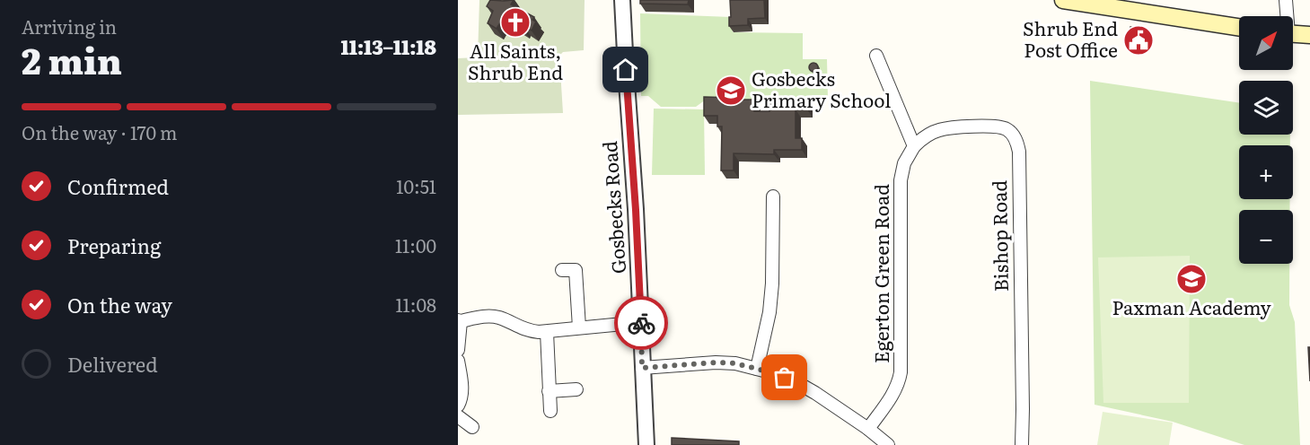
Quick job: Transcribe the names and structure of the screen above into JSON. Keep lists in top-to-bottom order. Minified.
{"streets":{"street":["Gosbecks Road","Bishop Road","Egerton Green Road"]},"crossings":[["Bishop Road","Egerton Green Road"]],"places":{"church":["All Saints, Shrub End"],"public building":["Shrub End Post Office"],"school or university":["Gosbecks Primary School","Paxman Academy"]},"north":"top right","page":{"heading":["2 min","Arriving in","11:13–11:18"],"map_buttons":["+","−"],"bar":"On the way · 170 m","list":[["Confirmed","10:51"],["Preparing","11:00"],["On the way","11:08"],"Delivered"]}}
